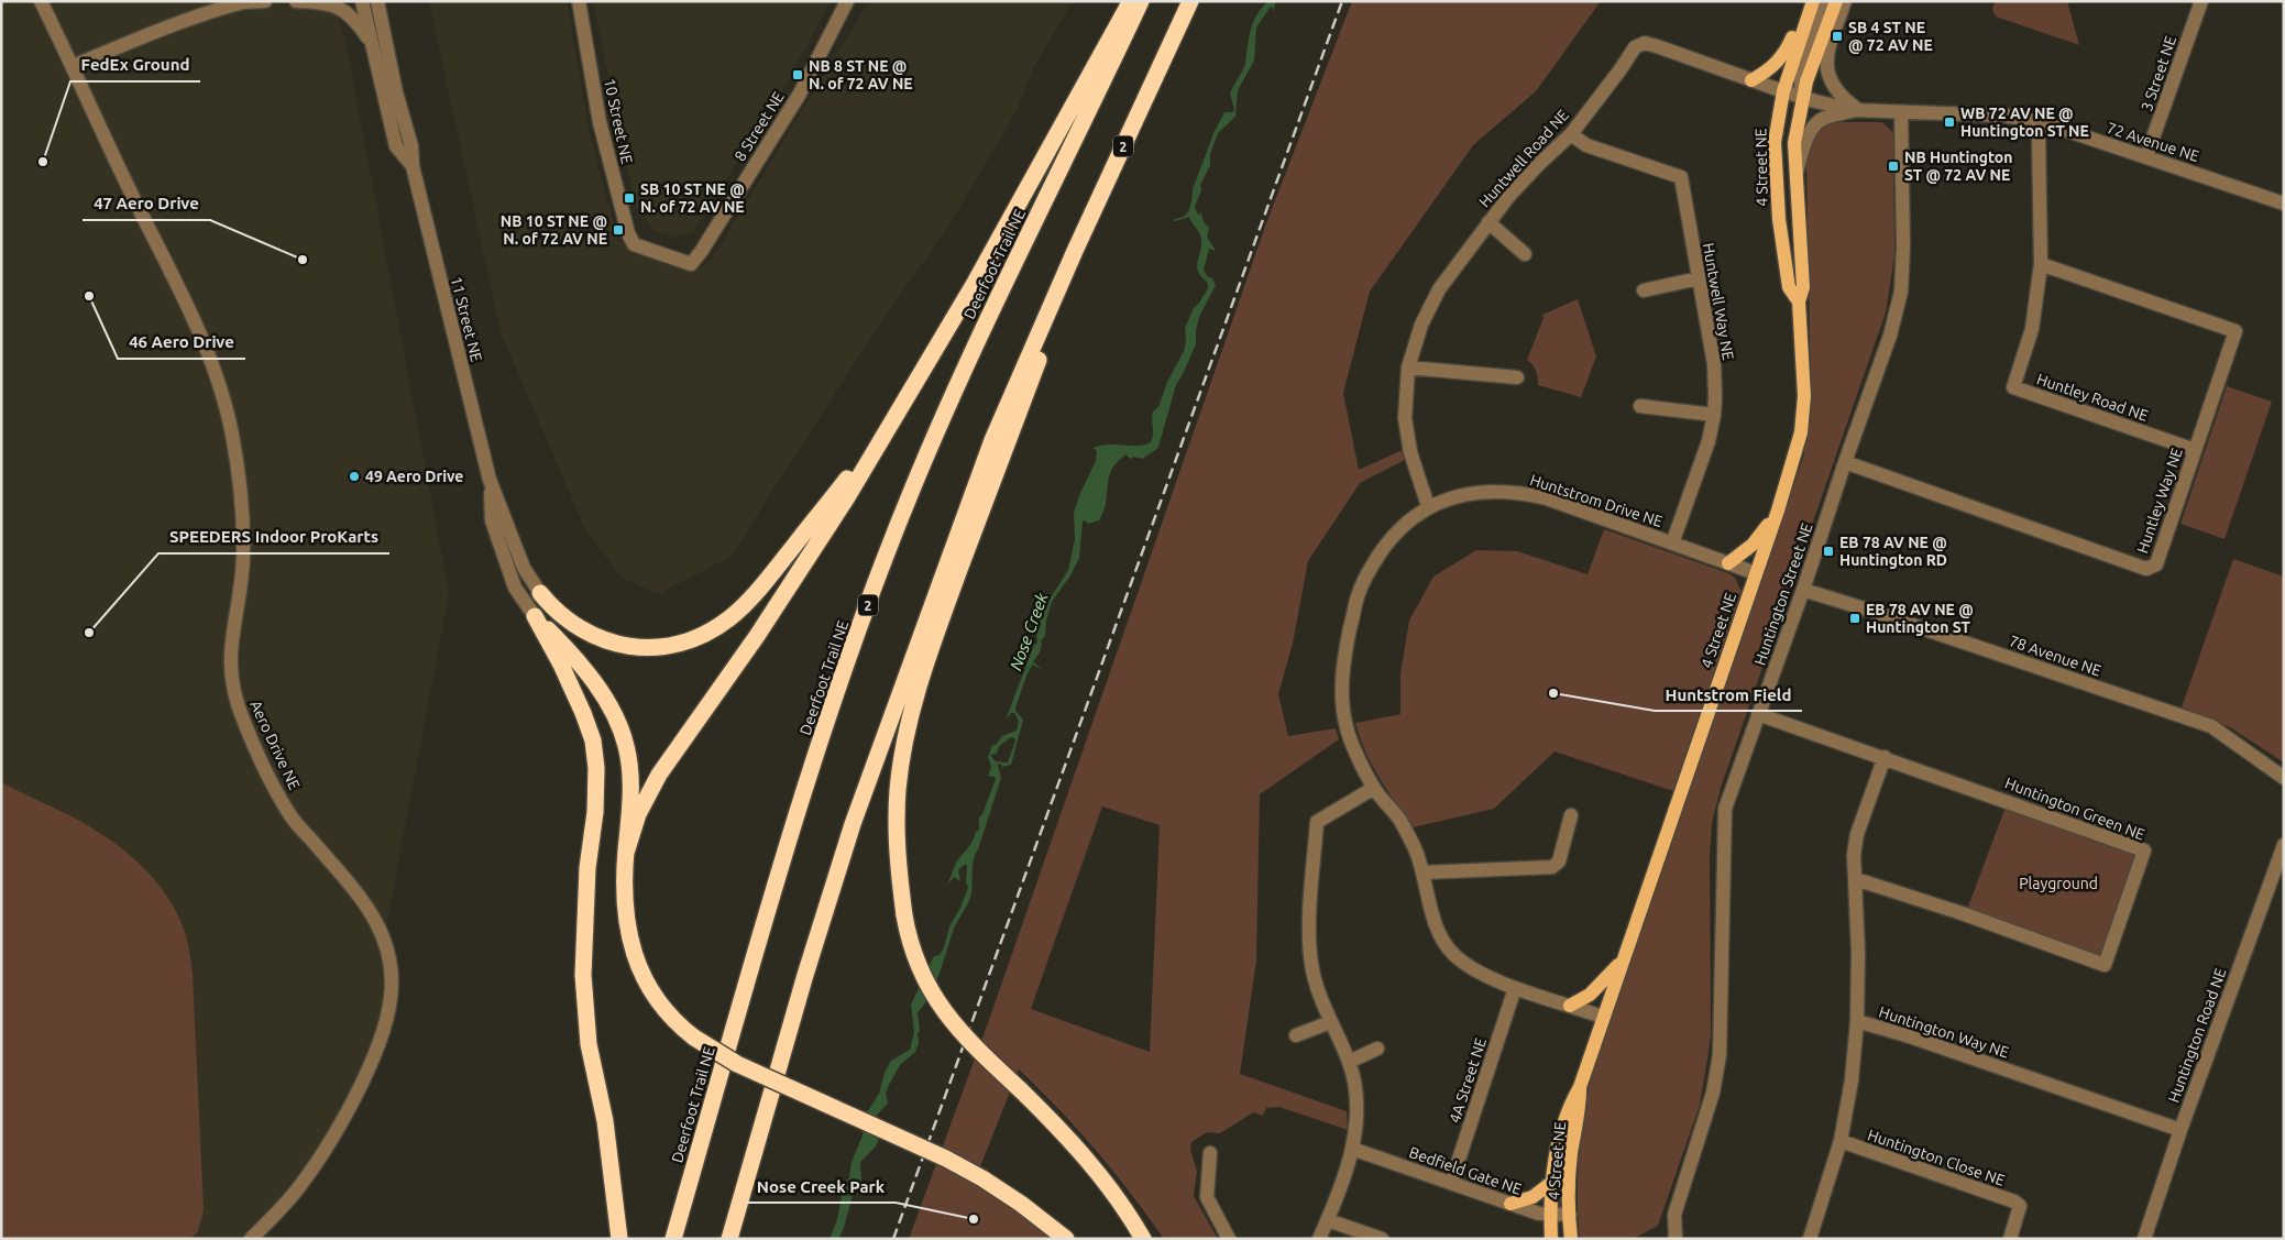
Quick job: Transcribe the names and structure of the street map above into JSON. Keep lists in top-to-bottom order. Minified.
{"streets":{"highway":["2","Deerfoot Trail NE"],"main road":["4 Street NE"],"street":["3 Street NE","10 Street NE","8 Street NE","72 Avenue NE","Huntwell Road NE","Huntwell Way NE","11 Street NE","Huntley Road NE","Huntstrom Drive NE","Huntley Way NE","Huntington Street NE","78 Avenue NE","Aero Drive NE","Huntington Green NE","Huntington Way NE","Huntington Road NE","4A Street NE","Huntington Close NE","Bedfield Gate NE"]},"crossings":[["3 Street NE","72 Avenue NE"],["10 Street NE","8 Street NE"],["72 Avenue NE","Huntwell Road NE"],["72 Avenue NE","4 Street NE"],["72 Avenue NE","Huntley Road NE"],["72 Avenue NE","Huntington Street NE"],["Huntwell Road NE","4 Street NE"],["Huntwell Road NE","Huntwell Way NE"],["Huntwell Road NE","Huntstrom Drive NE"],["4 Street NE","Huntstrom Drive NE"],["4 Street NE","Bedfield Gate NE"],["Huntwell Way NE","Huntstrom Drive NE"],["Huntley Road NE","Huntley Way NE"],["Huntstrom Drive NE","4A Street NE"],["Huntley Way NE","Huntington Street NE"],["Huntington Street NE","78 Avenue NE"],["Huntington Street NE","Huntington Green NE"],["Huntington Green NE","Huntington Way NE"],["Huntington Way NE","Huntington Road NE"],["4A Street NE","Bedfield Gate NE"]],"water":["Nose Creek"],"parks":["Playground"],"places":{"transit":["SB 4 ST NE @ 72 AV NE","NB 8 ST NE @ N. of 72 AV NE","WB 72 AV NE @ Huntington ST NE","NB Huntington ST @ 72 AV NE","SB 10 ST NE @ N. of 72 AV NE","NB 10 ST NE @ N. of 72 AV NE","EB 78 AV NE @ Huntington RD","EB 78 AV NE @ Huntington ST"],"other":["FedEx Ground","47 Aero Drive","46 Aero Drive","49 Aero Drive","SPEEDERS Indoor ProKarts","Huntstrom Field","Nose Creek Park"]}}
